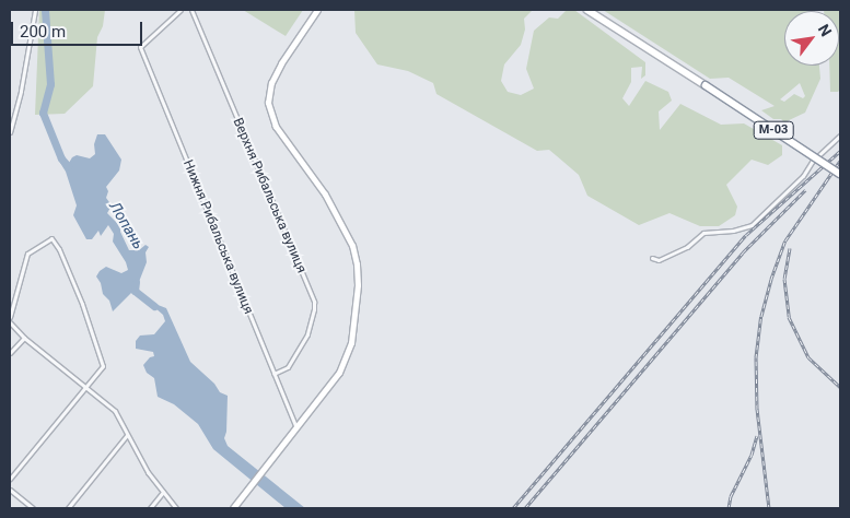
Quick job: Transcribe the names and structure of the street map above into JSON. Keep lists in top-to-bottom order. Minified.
{"streets":{"highway":["М-03"],"street":["Верхня Рибальська вулиця","Нижня Рибальська вулиця"]},"crossings":[["Верхня Рибальська вулиця","Нижня Рибальська вулиця"]],"water":["Лопань"],"scale_bar":"200 m","north":"top right"}
